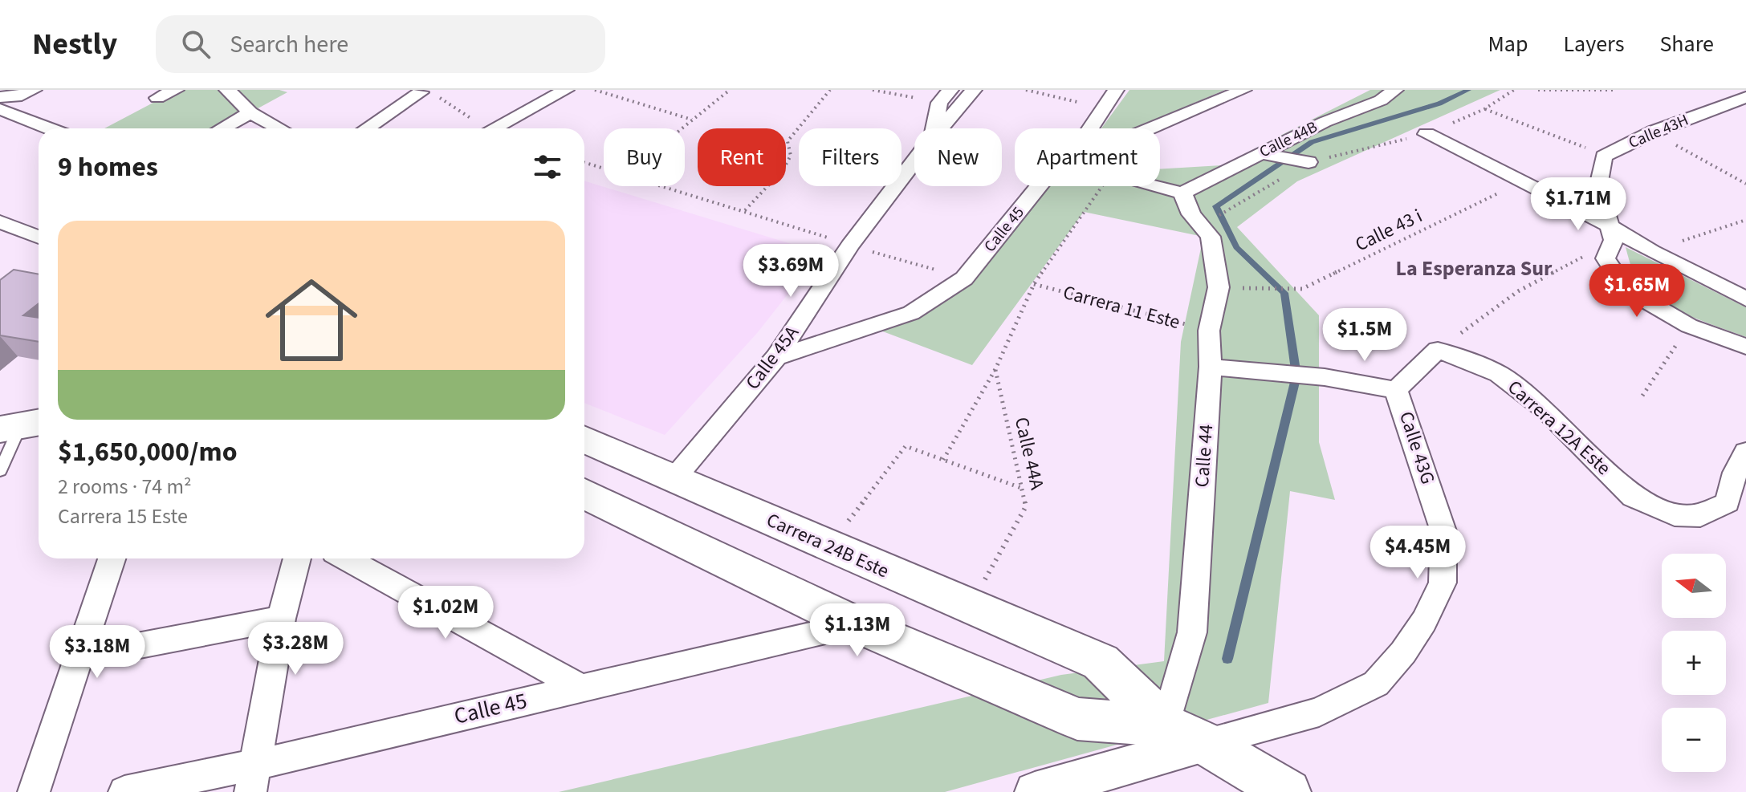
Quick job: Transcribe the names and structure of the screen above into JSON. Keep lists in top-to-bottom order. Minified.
{"streets":{"main road":["Carrera 24B Este"],"street":["Calle 43H","Calle 44B","Calle 45","Calle 45A","Carrera 12A Este","Calle 43G","Calle 44"],"path":["Calle 43 i","Carrera 11 Este","Calle 44A"]},"crossings":[["Calle 44B","Calle 44"],["Calle 45","Calle 45A"],["Carrera 11 Este","Calle 44"],["Calle 45A","Carrera 24B Este"],["Carrera 12A Este","Calle 43G"],["Calle 43G","Calle 44"],["Calle 43G","Carrera 24B Este"],["Calle 44A","Carrera 24B Este"],["Calle 44","Carrera 24B Este"]],"districts":["La Esperanza Sur"],"north":"left","page":{"header":"Nestly","search":"Search here","nav":["Map","Layers","Share"],"chip":["Buy","Rent","Filters","New","Apartment"],"heading":"9 homes","price":["$1.71M","$3.69M","$1.65M","$1.5M","$4.45M","$1.02M","$1.13M","$3.28M","$3.18M"],"list":[{"name":"$1,650,000/mo","note":"2 rooms · 74 m² · Carrera 15 Este"}],"map_buttons":["+","−"]}}
